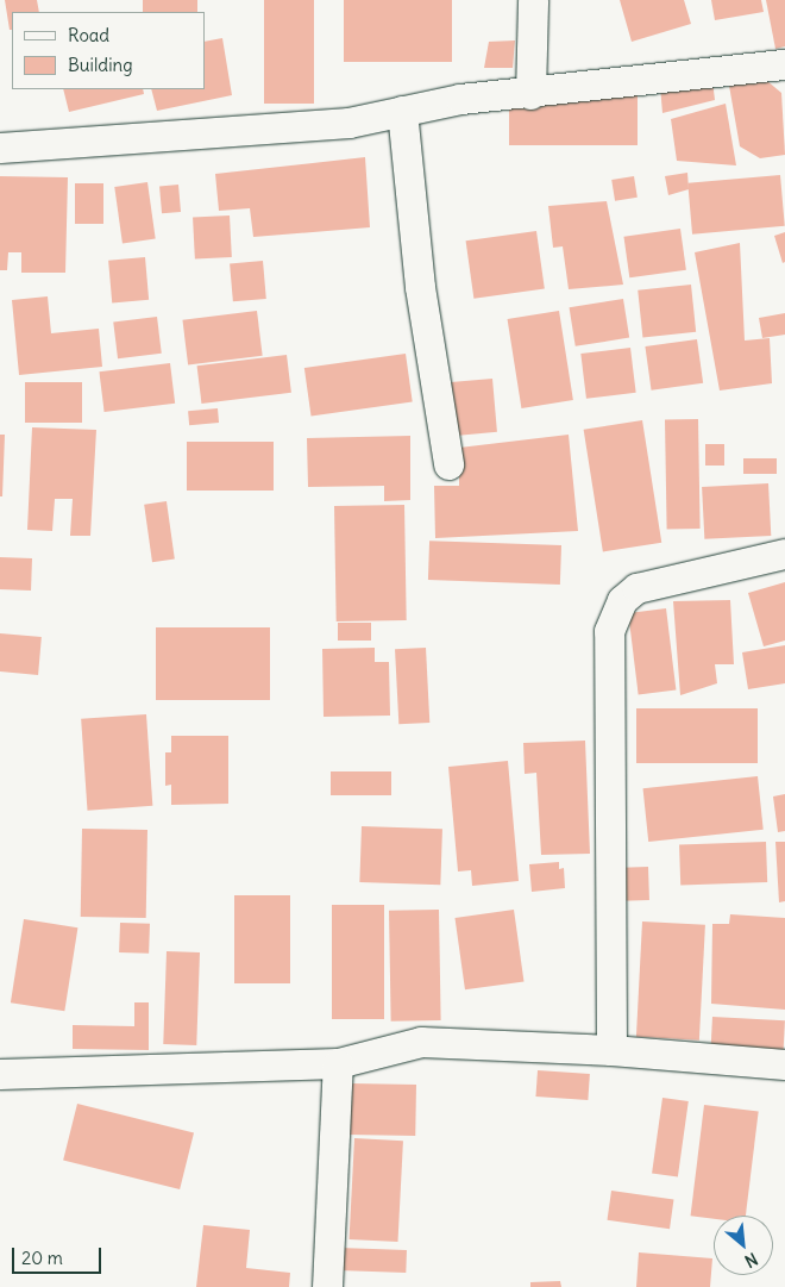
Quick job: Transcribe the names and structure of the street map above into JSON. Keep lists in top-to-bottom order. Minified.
{"legend":["Road","Building"],"scale_bar":"20 m","north":"bottom right"}
